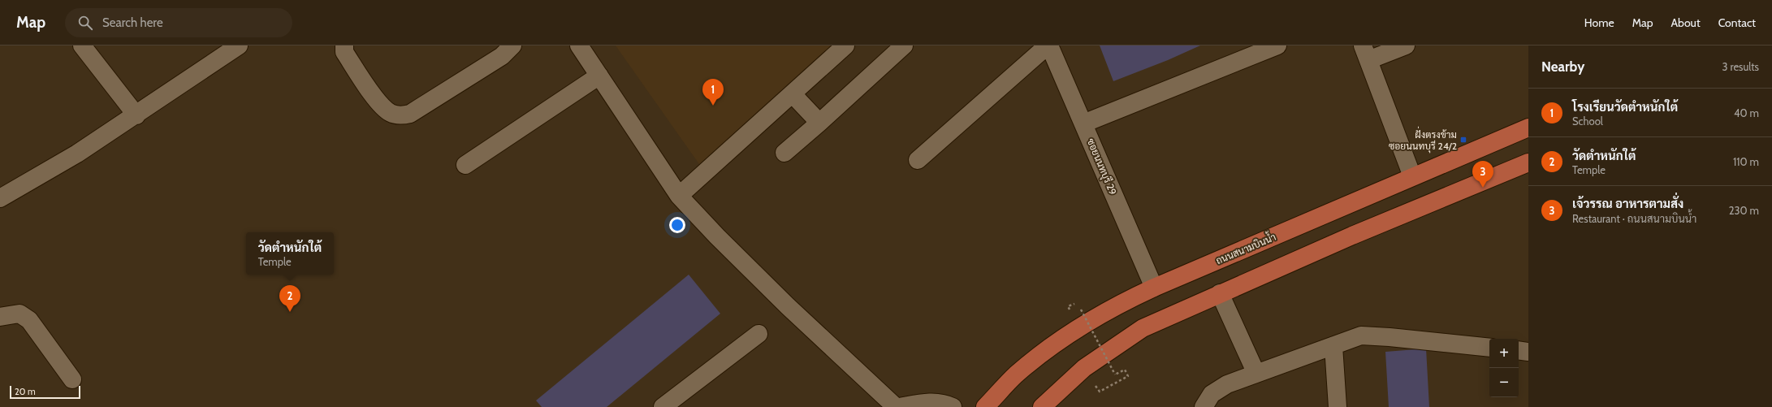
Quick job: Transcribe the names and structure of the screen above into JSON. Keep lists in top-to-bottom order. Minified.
{"streets":{"main road":["ถนนสนามบินน้ำ"],"street":["ซอยนนทบุรี 29"]},"crossings":[["ซอยนนทบุรี 29","ถนนสนามบินน้ำ"]],"places":{"transit":["ฝั่งตรงข้าม ซอยนนทบุรี 24/2"]},"scale_bar":"20 m","page":{"header":"Map","search":"Search here","nav":["Home","Map","About","Contact"],"heading":["Nearby","3 results"],"pins":["1","3","2"],"list":[{"mark":"1","name":"โรงเรียนวัดตำหนักใต้","note":"School","value":"40 m"},{"mark":"2","name":"วัดตำหนักใต้","note":"Temple","value":"110 m"},{"mark":"3","name":"เจ้วรรณ อาหารตามสั่ง","note":"Restaurant · ถนนสนามบินน้ำ","value":"230 m"}],"popup":["วัดตำหนักใต้","Temple"],"map_buttons":["+","−"],"scale":"20 m"}}
